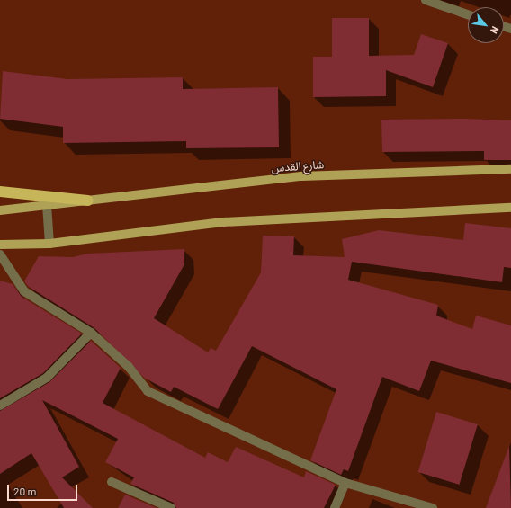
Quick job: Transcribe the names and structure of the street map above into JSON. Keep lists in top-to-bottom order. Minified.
{"streets":{"main road":["شارع القدس"]},"scale_bar":"20 m","north":"bottom right"}
